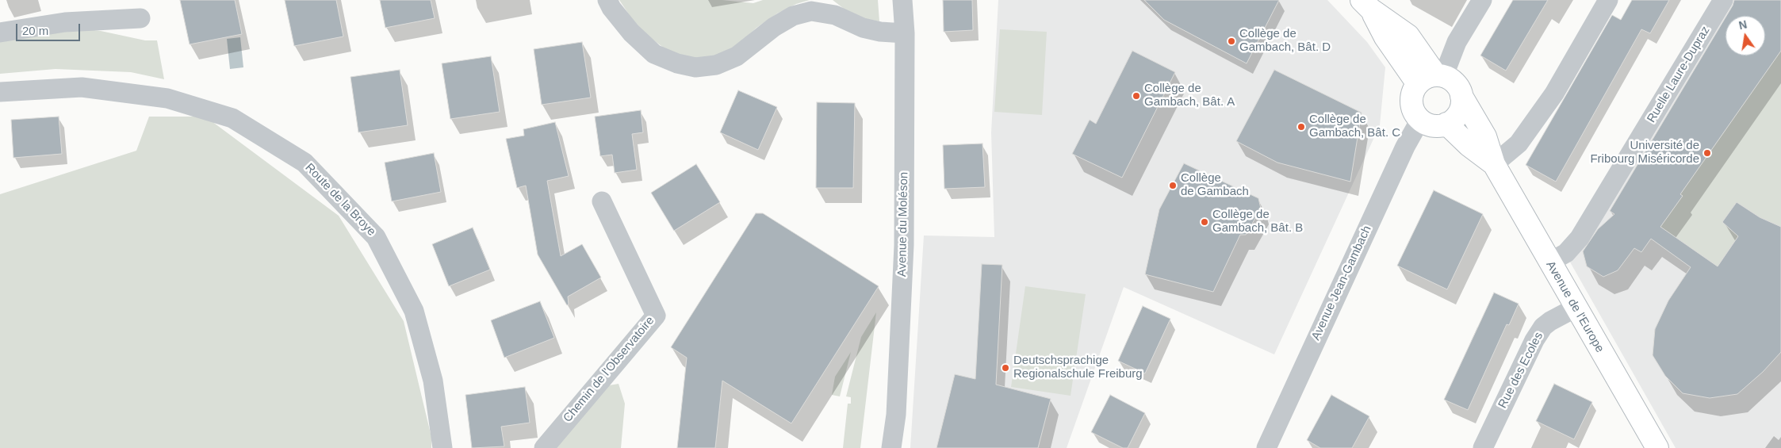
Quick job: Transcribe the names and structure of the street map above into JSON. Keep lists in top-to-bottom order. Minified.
{"streets":{"main road":["Avenue de l'Europe"],"street":["Ruelle Laure-Dupraz","Route de la Broye","Avenue du Moléson","Avenue Jean-Gambach","Chemin de l'Observatoire","Rue des Ecoles"]},"crossings":[["Ruelle Laure-Dupraz","Avenue de l'Europe"],["Avenue Jean-Gambach","Avenue de l'Europe"],["Avenue de l'Europe","Rue des Ecoles"]],"places":["Collège de Gambach, Bât. D","Collège de Gambach, Bât. A","Collège de Gambach, Bât. C","Université de Fribourg Miséricorde","Collège de Gambach","Collège de Gambach, Bât. B","Deutschsprachige Regionalschule Freiburg"],"scale_bar":"20 m","north":"top"}
